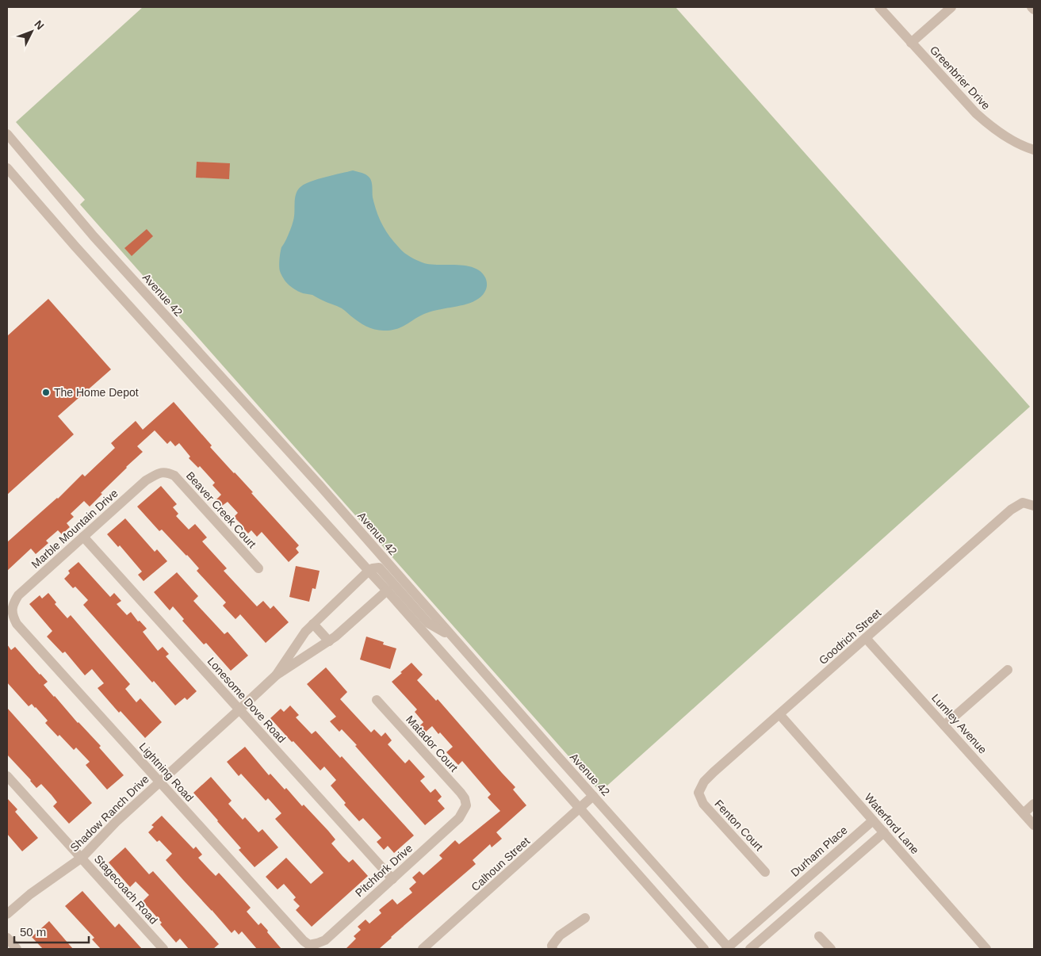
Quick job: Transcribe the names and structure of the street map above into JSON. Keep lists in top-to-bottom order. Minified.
{"streets":{"street":["Greenbrier Drive","Avenue 42","Beaver Creek Court","Marble Mountain Drive","Goodrich Street","Lonesome Dove Road","Lumley Avenue","Matador Court","Lightning Road","Shadow Ranch Drive","Waterford Lane","Fenton Court","Durham Place","Calhoun Street","Pitchfork Drive","Stagecoach Road"]},"crossings":[["Avenue 42","Durham Place"],["Avenue 42","Calhoun Street"],["Beaver Creek Court","Marble Mountain Drive"],["Marble Mountain Drive","Lonesome Dove Road"],["Marble Mountain Drive","Lightning Road"],["Goodrich Street","Lumley Avenue"],["Goodrich Street","Waterford Lane"],["Goodrich Street","Fenton Court"],["Lonesome Dove Road","Shadow Ranch Drive"],["Lonesome Dove Road","Pitchfork Drive"],["Matador Court","Pitchfork Drive"],["Lightning Road","Shadow Ranch Drive"],["Lightning Road","Pitchfork Drive"],["Shadow Ranch Drive","Stagecoach Road"],["Waterford Lane","Durham Place"]],"places":["The Home Depot"],"scale_bar":"50 m","north":"top right"}
